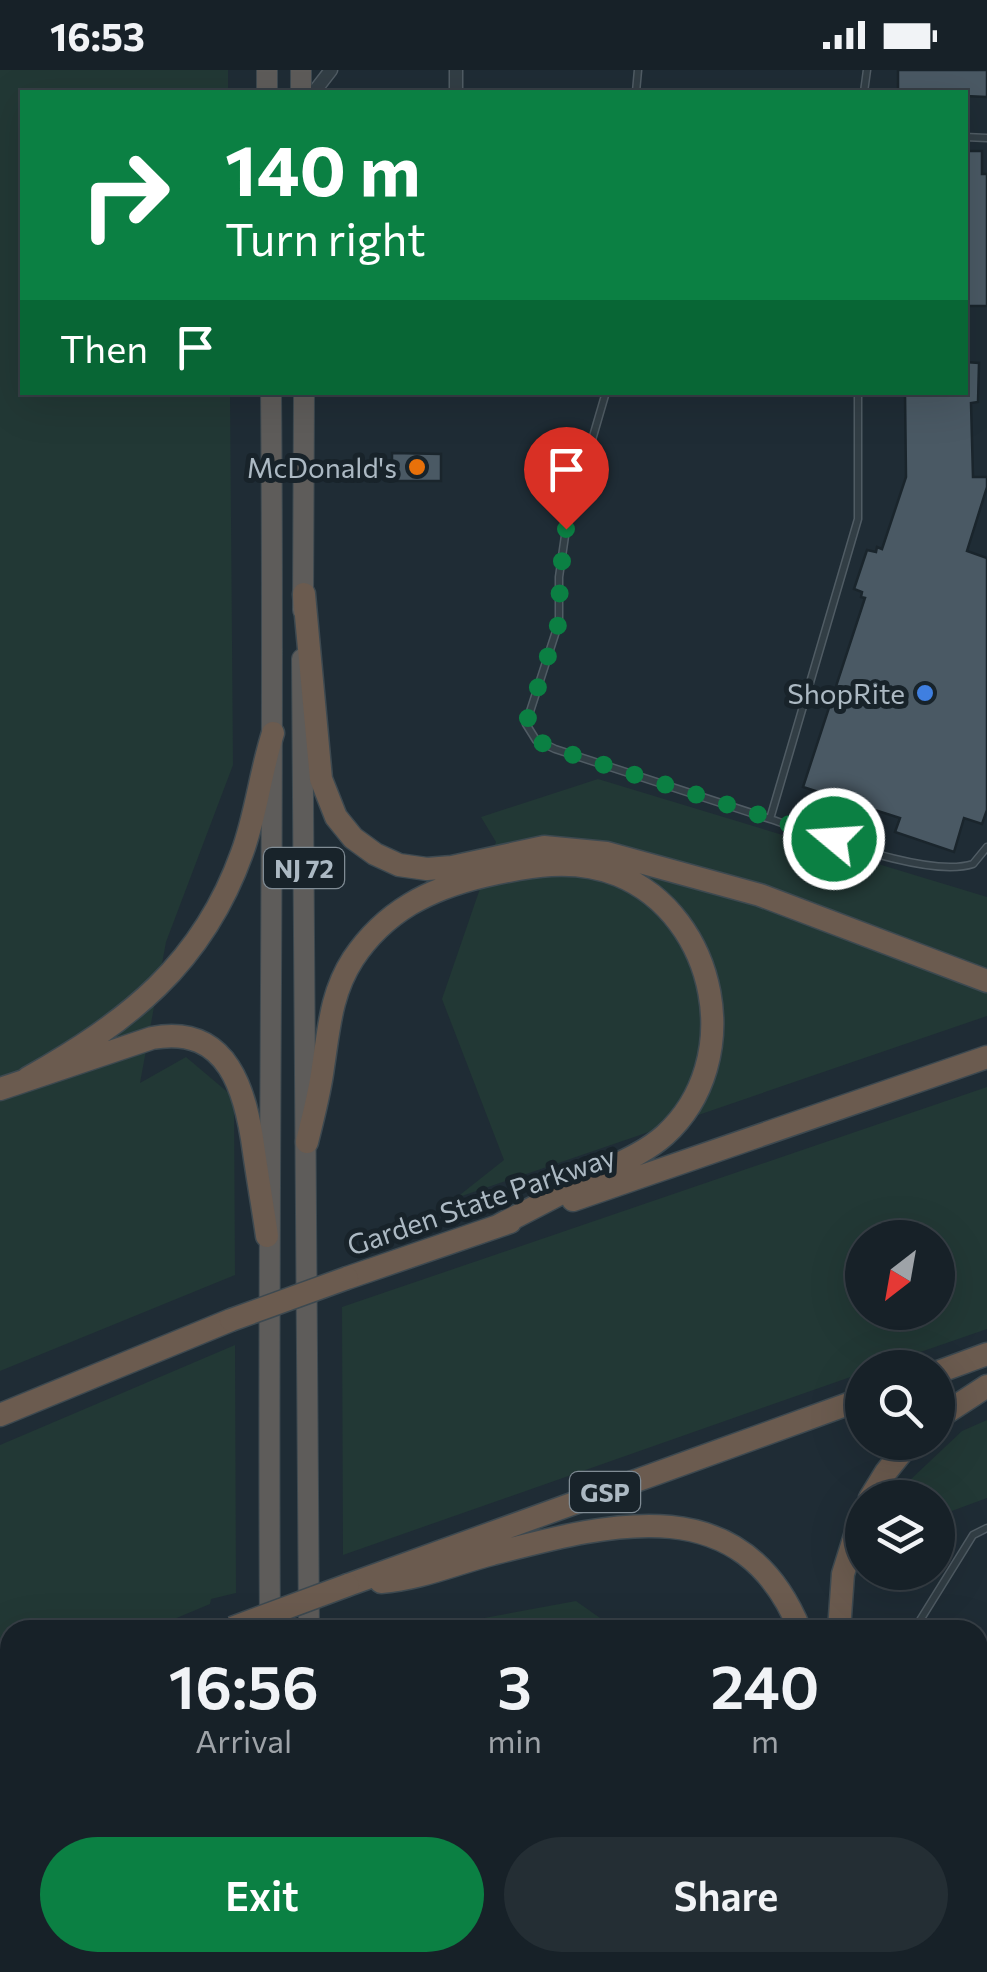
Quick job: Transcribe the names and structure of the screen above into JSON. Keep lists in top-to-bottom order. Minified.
{"streets":{"highway":["NJ 72","Garden State Parkway","GSP"]},"places":["McDonald's","ShopRite"],"north":"bottom left","page":{"status":"16:53","turn":["140 m","Turn right"],"then":"Then","eta":["16:56","Arrival","3","min","240","m"],"buttons":["Exit","Share"]}}
